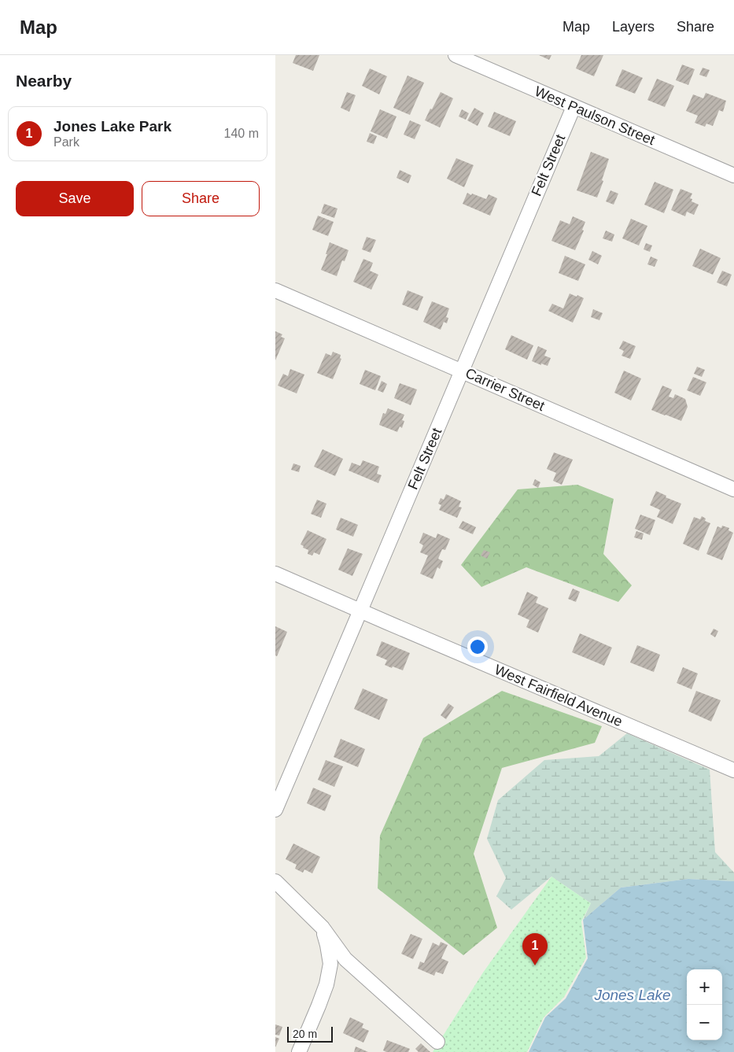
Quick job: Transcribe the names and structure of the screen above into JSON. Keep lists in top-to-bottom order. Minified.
{"streets":{"street":["West Paulson Street","Felt Street","Carrier Street","West Fairfield Avenue"]},"crossings":[["West Paulson Street","Felt Street"],["Felt Street","Carrier Street"],["Felt Street","West Fairfield Avenue"]],"water":["Jones Lake"],"scale_bar":"20 m","page":{"header":"Map","nav":["Map","Layers","Share"],"heading":"Nearby","list":[{"mark":"1","name":"Jones Lake Park","note":"Park","value":"140 m"}],"buttons":["Save","Share"],"pins":"1","map_buttons":["+","−"],"scale":"20 m"}}
